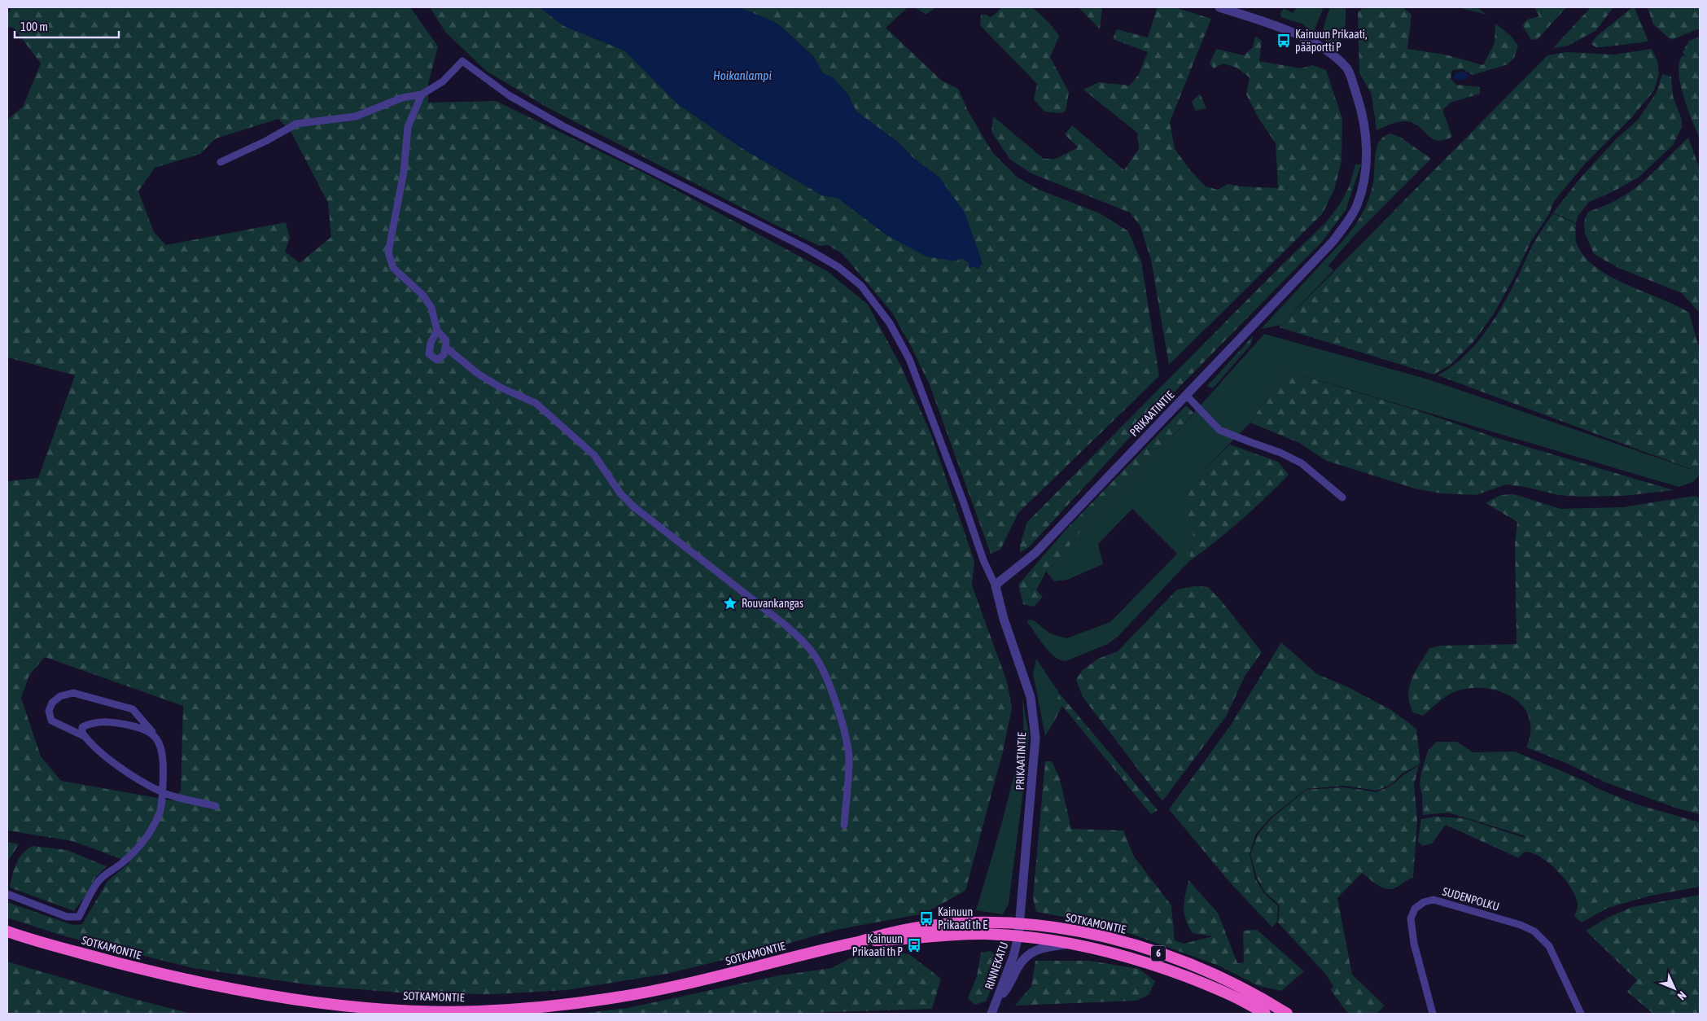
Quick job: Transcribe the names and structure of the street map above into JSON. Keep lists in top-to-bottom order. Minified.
{"streets":{"highway":["SOTKAMONTIE","6"],"street":["PRIKAATINTIE","SUDENPOLKU","RINNEKATU"]},"crossings":[["PRIKAATINTIE","SOTKAMONTIE"],["PRIKAATINTIE","RINNEKATU"],["SOTKAMONTIE","RINNEKATU"]],"water":["Hoikanlampi"],"places":{"bus stop":["Kainuun Prikaati, pääportti P","Kainuun Prikaati th E","Kainuun Prikaati th P"],"place":["Rouvankangas"]},"scale_bar":"100 m","north":"bottom right"}
